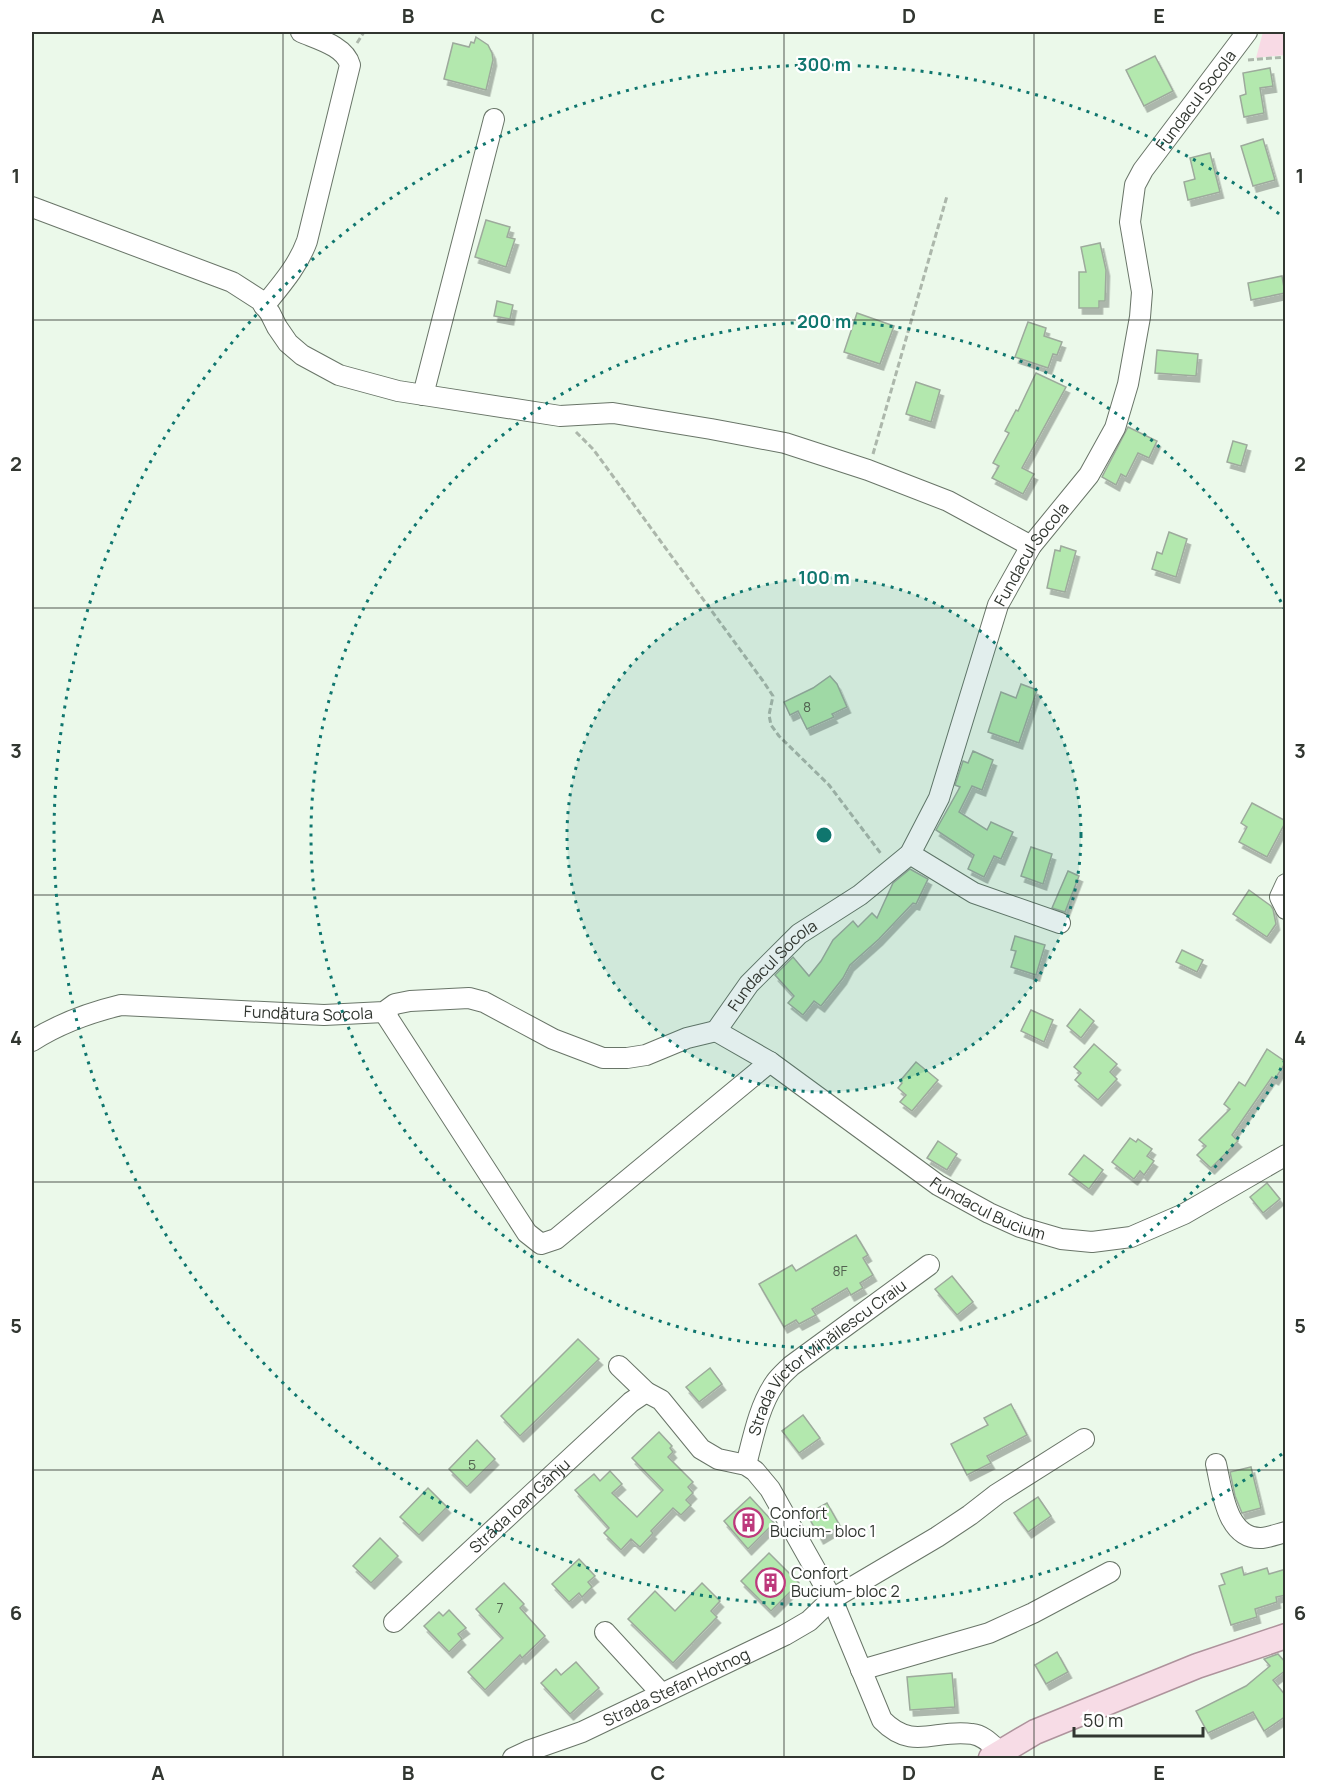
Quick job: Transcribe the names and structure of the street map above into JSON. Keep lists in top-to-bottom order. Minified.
{"streets":{"street":["Fundacul Socola","Fundătura Socola","Fundacul Bucium","Strada Victor Mihăilescu Craiu","Strada Ioan Gânju","Strada Stefan Hotnog"]},"crossings":[["Fundacul Socola","Fundătura Socola"],["Fundacul Socola","Fundacul Bucium"],["Fundătura Socola","Fundacul Bucium"],["Strada Victor Mihăilescu Craiu","Strada Ioan Gânju"],["Strada Victor Mihăilescu Craiu","Strada Stefan Hotnog"]],"places":{"building":["Confort Bucium- bloc 1","Confort Bucium- bloc 2"]},"house_numbers":["8","8F","5","7"],"scale_bar":"50 m","grid":{"columns":["A","B","C","D","E"],"rows":["1","2","3","4","5","6"]},"rings":["300 m","200 m","100 m"]}
